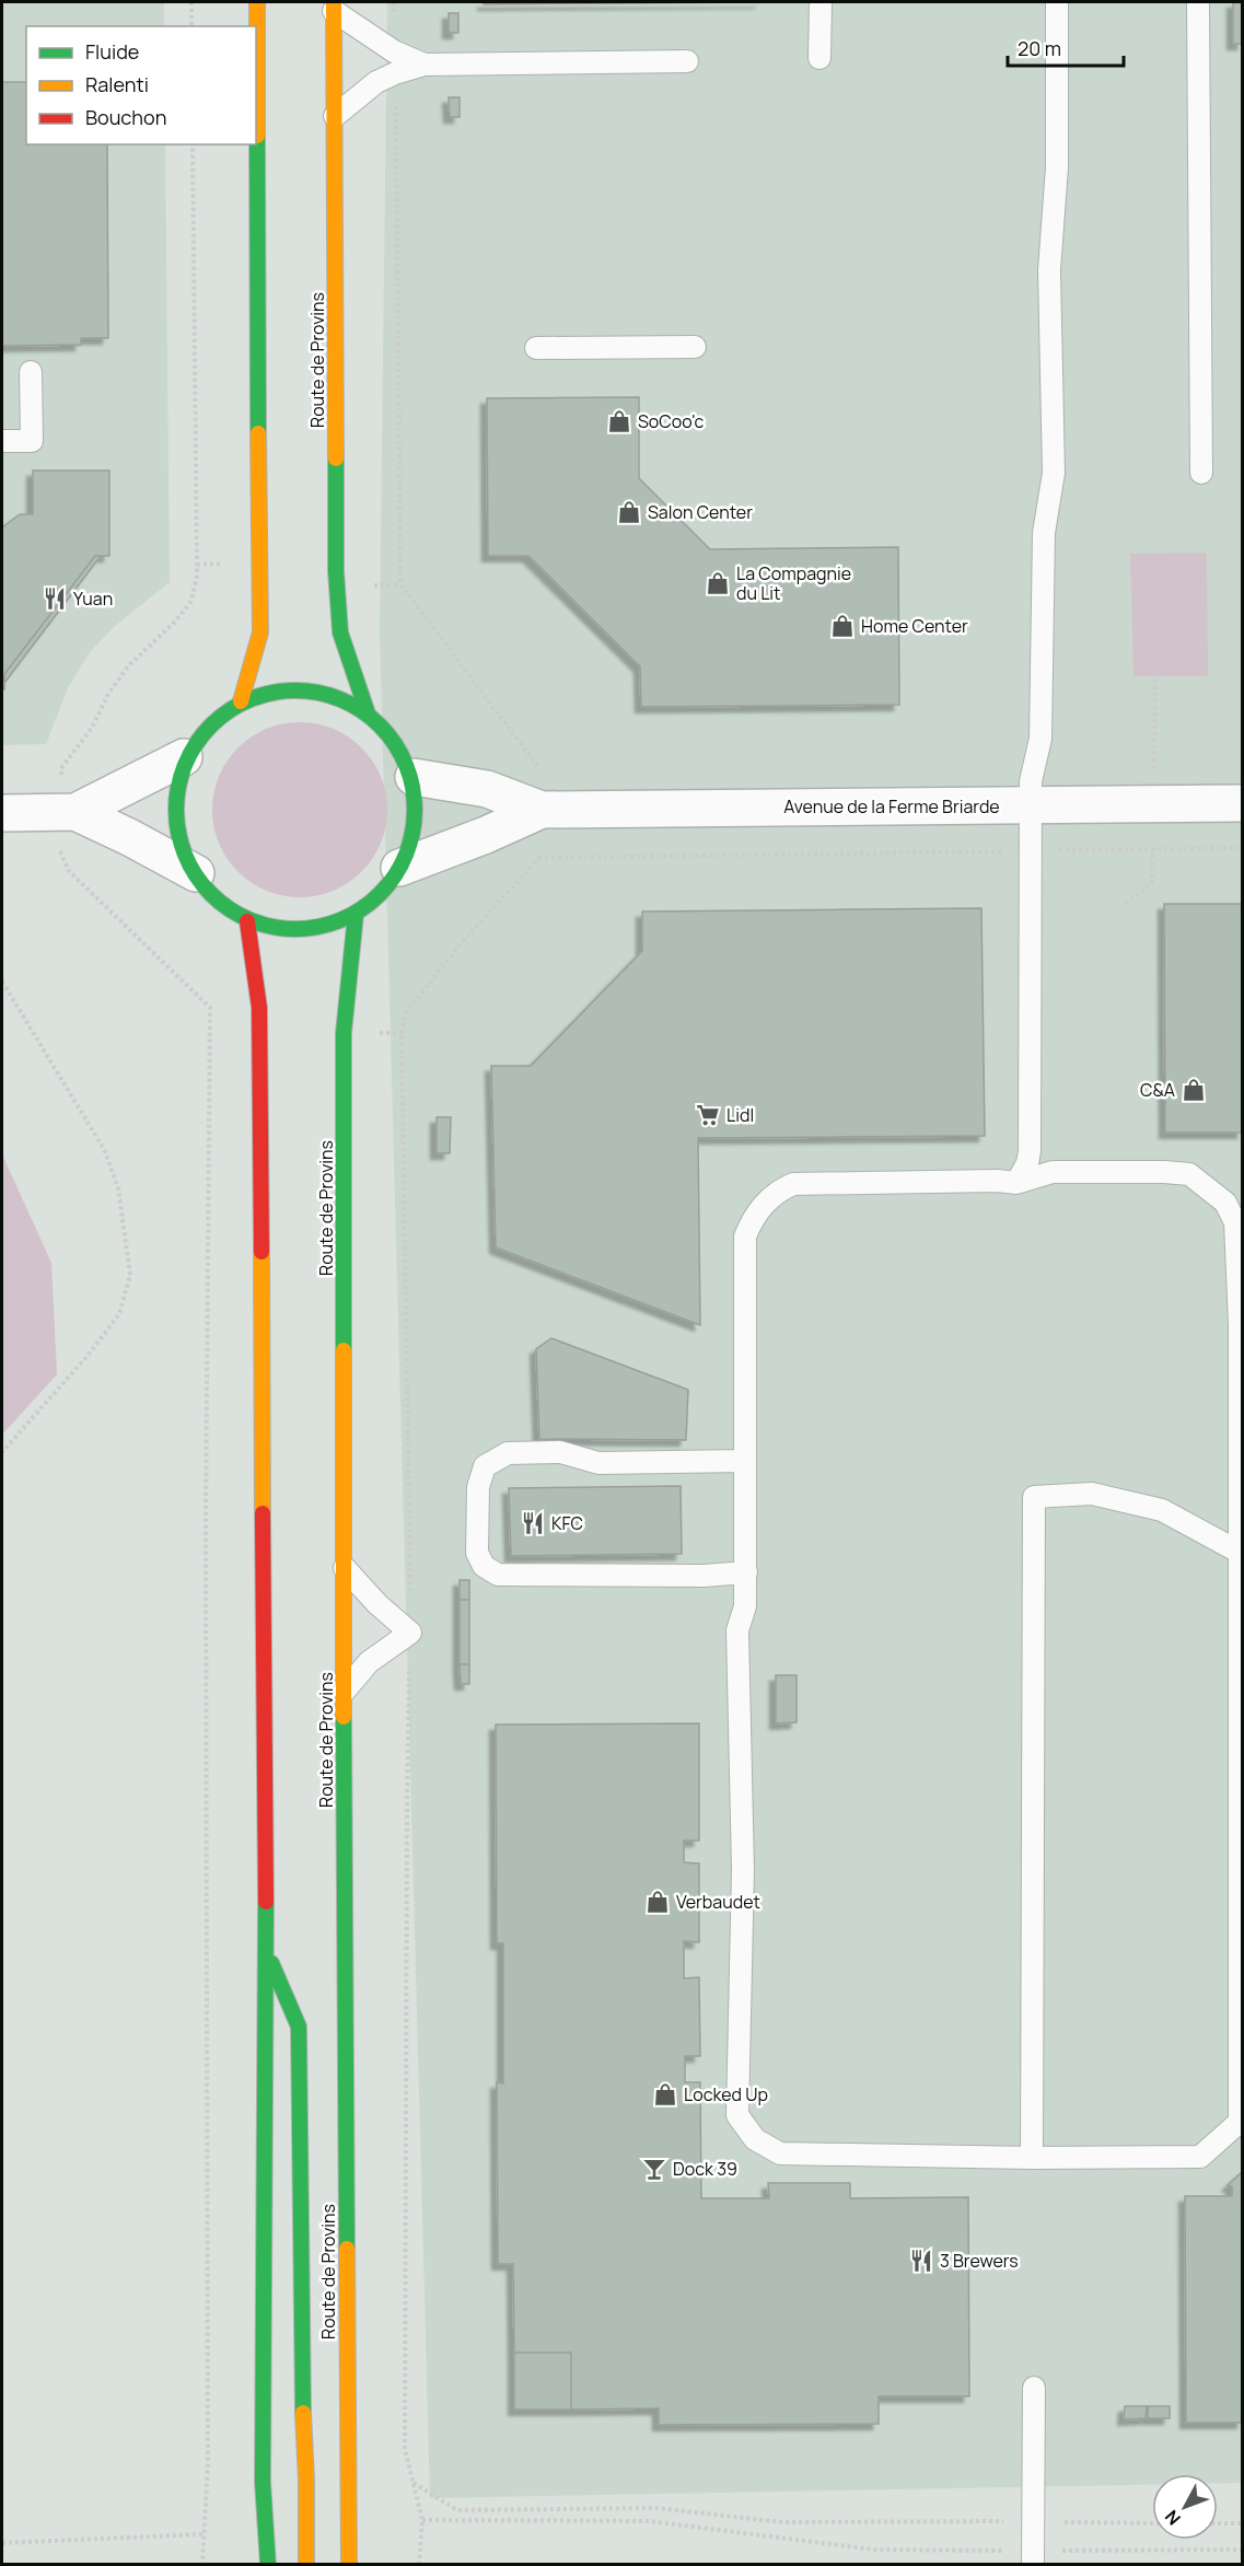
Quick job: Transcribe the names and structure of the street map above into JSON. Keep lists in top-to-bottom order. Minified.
{"streets":{"main road":["Route de Provins"],"street":["Avenue de la Ferme Briarde"]},"places":{"shop":["SoCoo'c","Salon Center","La Compagnie du Lit","Home Center","C&A","Verbaudet","Locked Up"],"restaurant":["Yuan","KFC","3 Brewers"],"supermarket":["Lidl"],"bar":["Dock 39"]},"legend":["Fluide","Ralenti","Bouchon"],"scale_bar":"20 m","north":"bottom left"}
